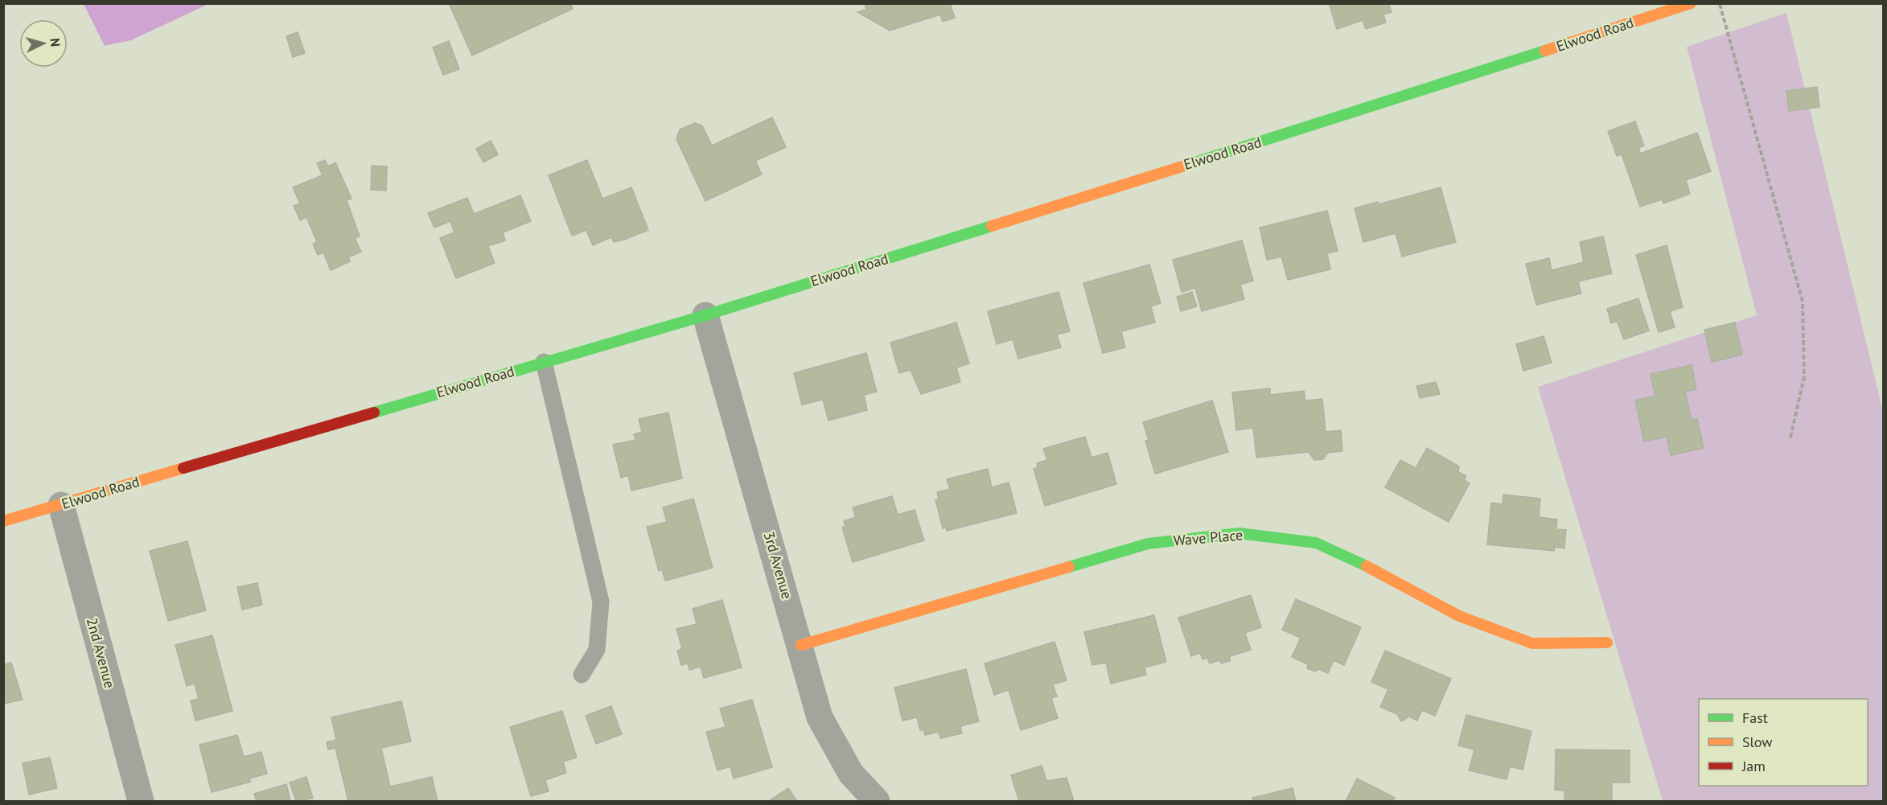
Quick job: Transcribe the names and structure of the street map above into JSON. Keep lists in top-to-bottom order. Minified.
{"streets":{"main road":["Elwood Road","Wave Place"],"street":["3rd Avenue","2nd Avenue"]},"crossings":[["Elwood Road","3rd Avenue"],["Elwood Road","2nd Avenue"],["Wave Place","3rd Avenue"]],"legend":["Fast","Slow","Jam"],"north":"right"}
